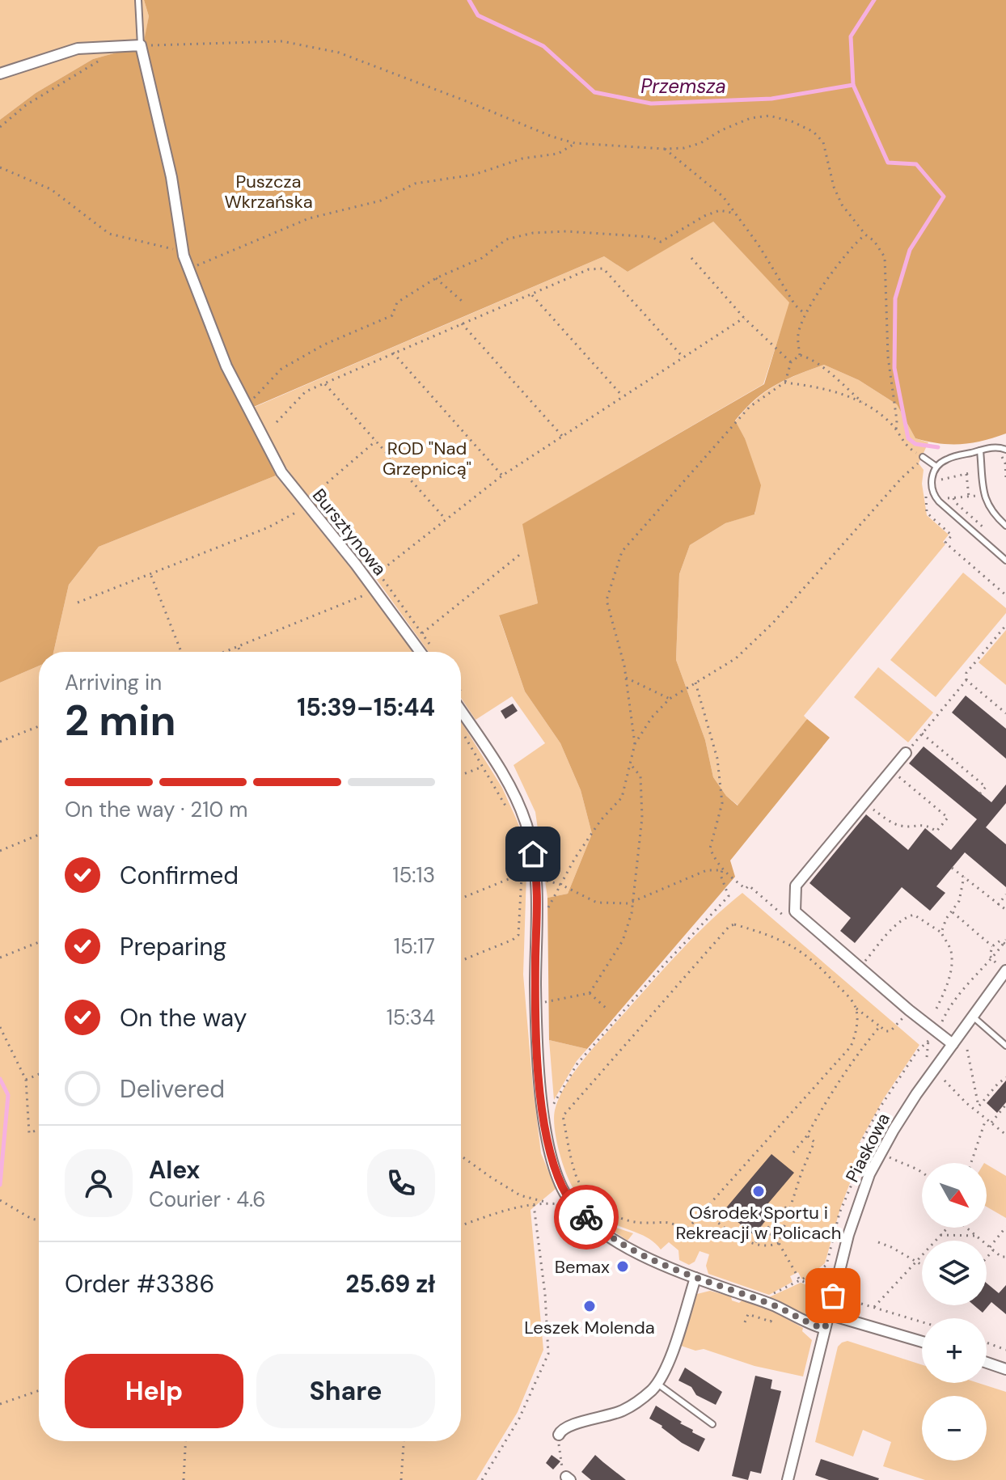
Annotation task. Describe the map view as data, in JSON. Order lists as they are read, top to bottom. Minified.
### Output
{"streets":{"street":["Bursztynowa","Piaskowa"]},"water":["Przemsza"],"parks":["Puszcza Wkrzańska","ROD \"Nad Grzepnicą\""],"places":["Ośrodek Sportu i Rekreacji w Policach","Bemax","Leszek Molenda"],"north":"bottom right","page":{"heading":["2 min","Arriving in","15:39–15:44"],"panel":["Alex","Courier · 4.6","Order #3386","25.69 zł"],"bar":"On the way · 210 m","list":[["Confirmed","15:13"],["Preparing","15:17"],["On the way","15:34"],"Delivered"],"map_buttons":["+","−"],"buttons":["Help","Share"]}}
